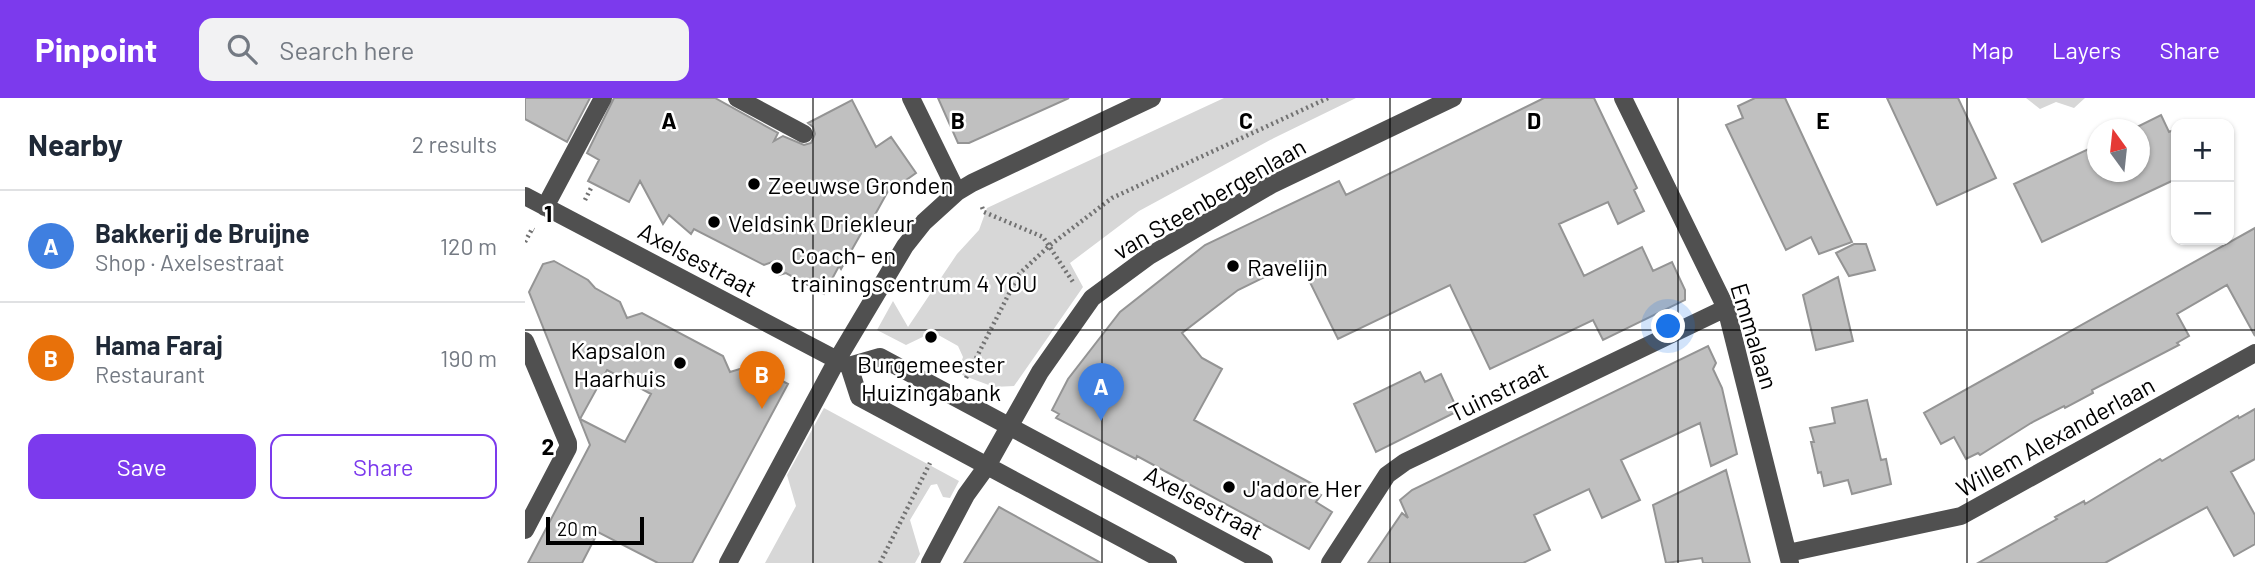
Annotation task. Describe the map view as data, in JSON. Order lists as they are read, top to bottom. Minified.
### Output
{"streets":{"street":["van Steenbergenlaan","Axelsestraat","Emmalaan","Tuinstraat","Willem Alexanderlaan"]},"crossings":[["van Steenbergenlaan","Axelsestraat"],["Emmalaan","Tuinstraat"],["Emmalaan","Willem Alexanderlaan"]],"places":["Zeeuwse Gronden","Veldsink Driekleur","Ravelijn","Coach- en trainingscentrum 4 YOU","Burgemeester Huizingabank","Kapsalon Haarhuis","J'adore Her"],"scale_bar":"20 m","north":"top","page":{"header":"Pinpoint","search":"Search here","nav":["Map","Layers","Share"],"heading":["Nearby","2 results"],"map_buttons":["+","−"],"list":[{"mark":"A","name":"Bakkerij de Bruijne","note":"Shop · Axelsestraat","value":"120 m"},{"mark":"B","name":"Hama Faraj","note":"Restaurant","value":"190 m"}],"pins":["B","A"],"buttons":["Save","Share"],"scale":"20 m"},"grid":{"columns":["A","B","C","D","E"],"rows":["1","2"]}}
